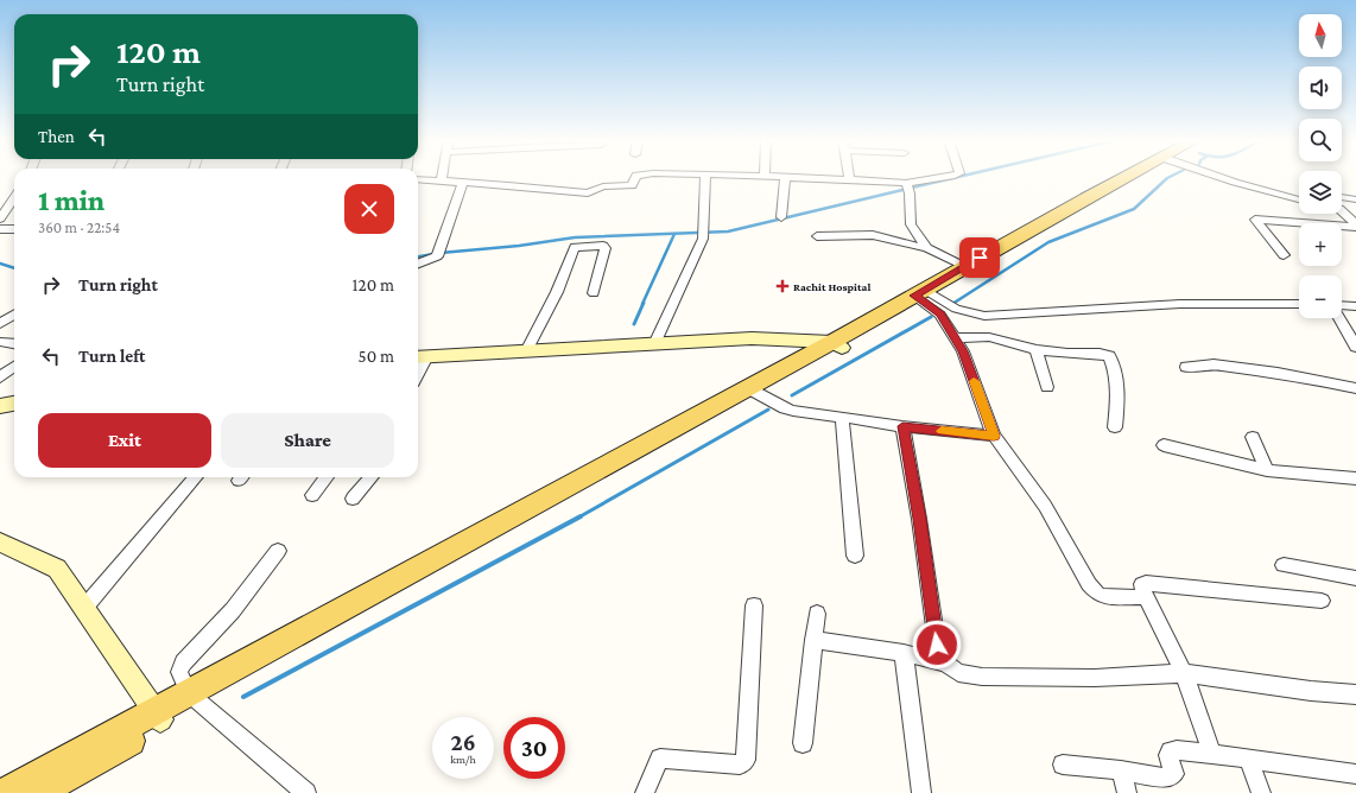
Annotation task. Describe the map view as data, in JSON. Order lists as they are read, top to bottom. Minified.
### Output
{"places":{"health":["Rachit Hospital"]},"north":"top","page":{"map_buttons":["+","−"],"turn":["120 m","Turn right"],"then":"Then","heading":["1 min","360 m · 22:54"],"list":[{"name":"Turn right","value":"120 m"},{"name":"Turn left","value":"50 m"}],"buttons":["Exit","Share"],"speed":"26 km/h","limit":"30"}}
